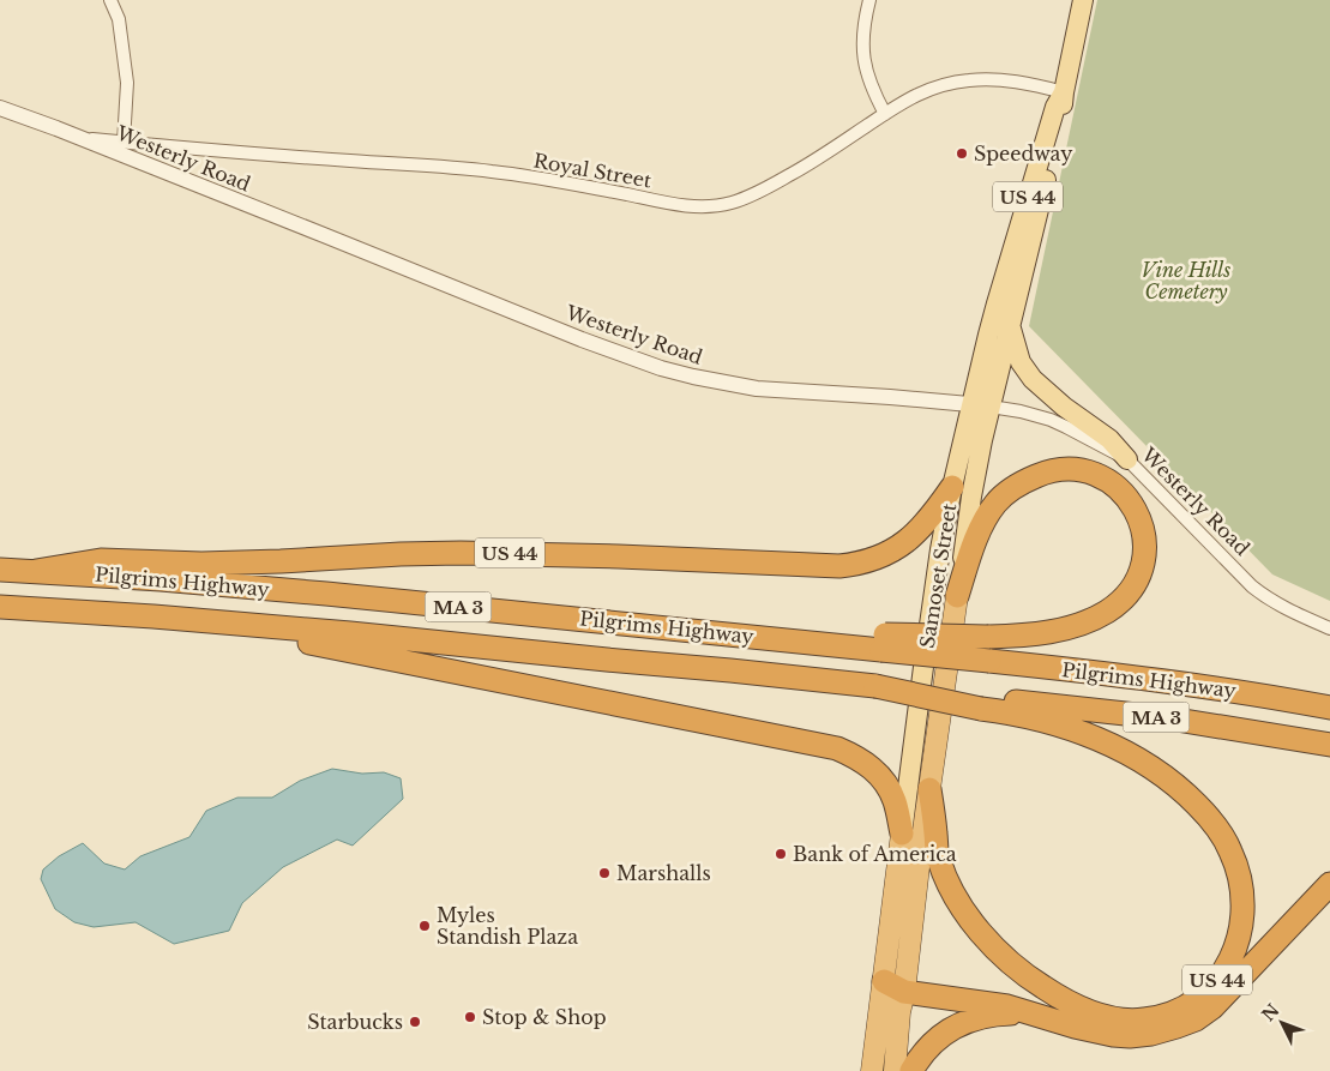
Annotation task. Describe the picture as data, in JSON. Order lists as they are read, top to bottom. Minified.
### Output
{"streets":{"highway":["US 44","Samoset Street","Pilgrims Highway","MA 3"],"street":["Westerly Road","Royal Street"]},"crossings":[["Westerly Road","Royal Street"],["Westerly Road","Samoset Street"],["Royal Street","Samoset Street"],["US 44","Samoset Street"],["US 44","Pilgrims Highway"]],"parks":["Vine Hills Cemetery"],"places":["Speedway","Bank of America","Marshalls","Myles Standish Plaza","Stop & Shop","Starbucks"],"north":"top left"}
